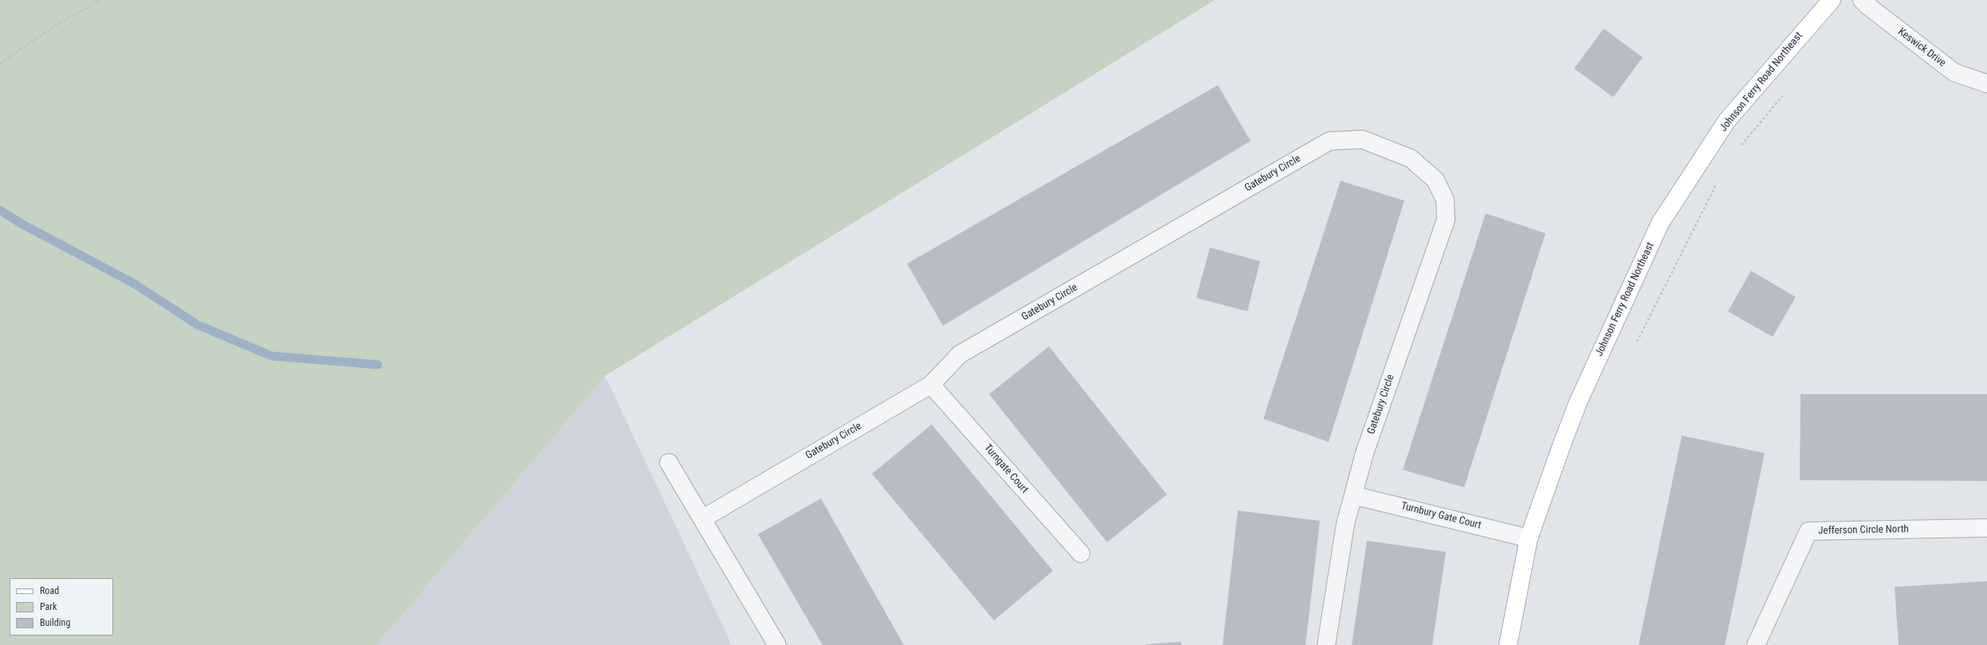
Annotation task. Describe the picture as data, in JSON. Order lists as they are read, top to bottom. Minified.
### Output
{"streets":{"main road":["Johnson Ferry Road Northeast"],"street":["Keswick Drive","Gatebury Circle","Turngate Court","Turnbury Gate Court","Jefferson Circle North"]},"crossings":[["Johnson Ferry Road Northeast","Turnbury Gate Court"],["Gatebury Circle","Turngate Court"],["Gatebury Circle","Turnbury Gate Court"]],"legend":["Road","Park","Building"]}
